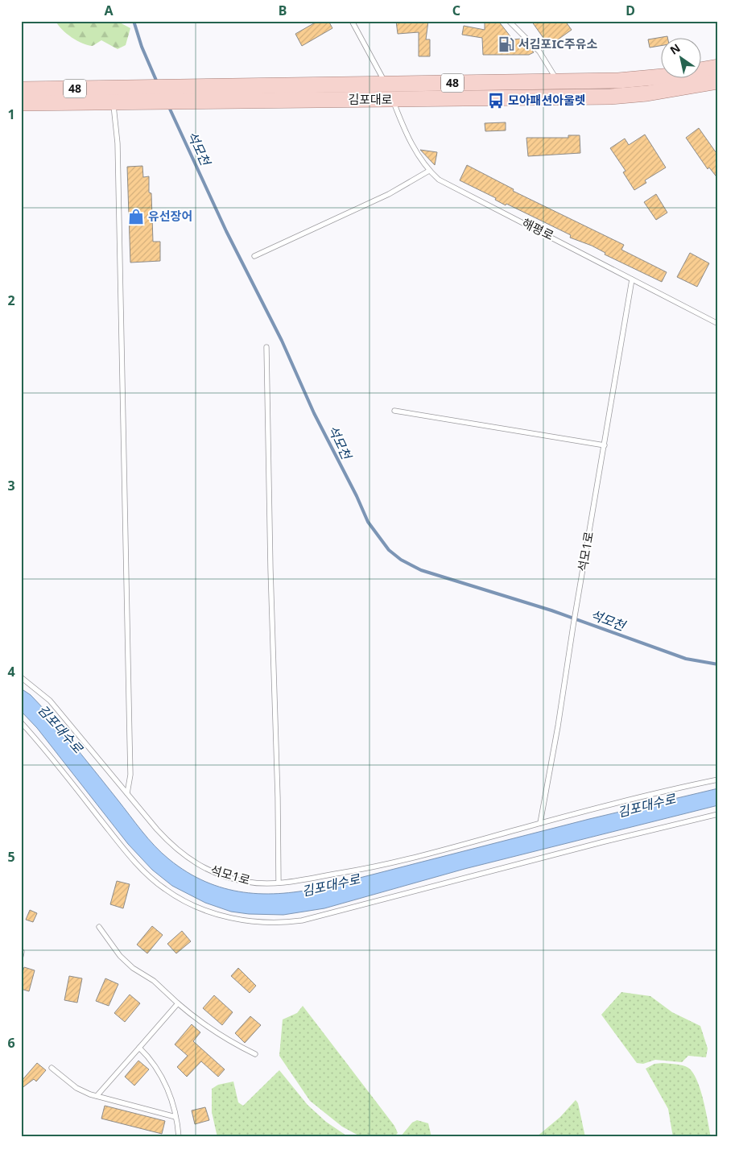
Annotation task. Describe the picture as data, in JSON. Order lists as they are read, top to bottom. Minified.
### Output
{"streets":{"main road":["48","김포대로"],"lane":["해평로","석모1로"]},"crossings":[["김포대로","해평로"],["해평로","석모1로"]],"water":["석모천","김포대수로"],"places":{"fuel station":["서김포IC주유소"],"bus stop":["모아패션아울렛"],"shop":["유선장어"]},"north":"top left","grid":{"columns":["A","B","C","D"],"rows":["1","2","3","4","5","6"]}}
